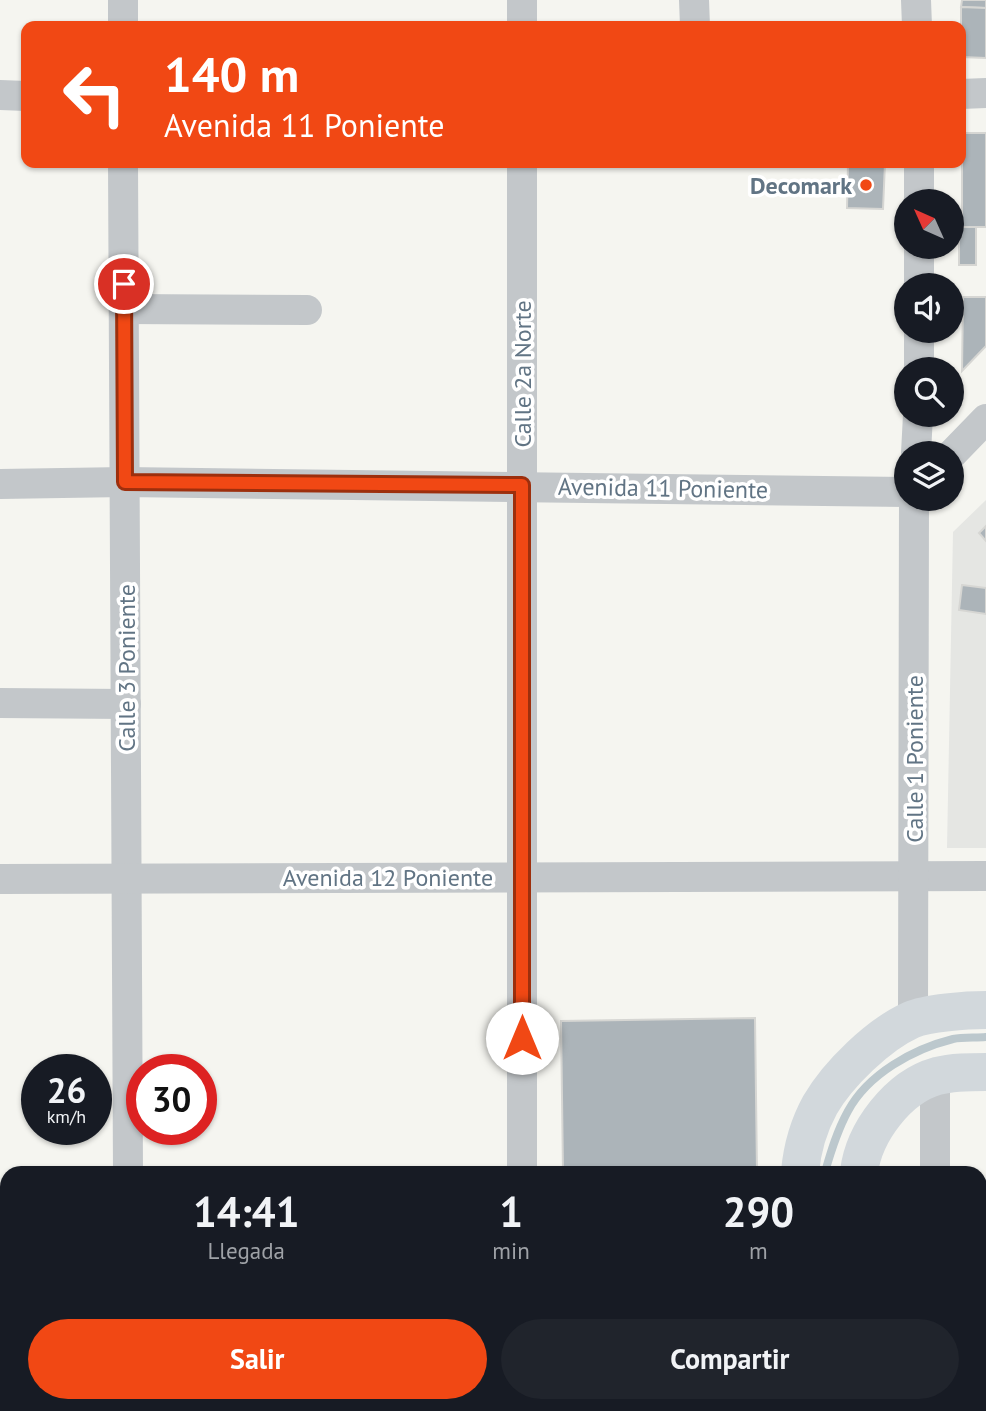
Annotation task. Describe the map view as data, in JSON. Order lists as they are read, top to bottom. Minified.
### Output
{"streets":{"street":["Calle 2a Norte","Avenida 11 Poniente","Calle 3 Poniente","Calle 1 Poniente","Avenida 12 Poniente"]},"crossings":[["Calle 2a Norte","Avenida 11 Poniente"],["Calle 2a Norte","Avenida 12 Poniente"],["Avenida 11 Poniente","Calle 3 Poniente"],["Calle 3 Poniente","Avenida 12 Poniente"],["Calle 1 Poniente","Avenida 12 Poniente"]],"places":["Decomark"],"north":"top left","page":{"turn":["140 m","Avenida 11 Poniente"],"speed":"26 km/h","limit":"30","eta":["14:41","Llegada","1","min","290","m"],"buttons":["Salir","Compartir"]}}
